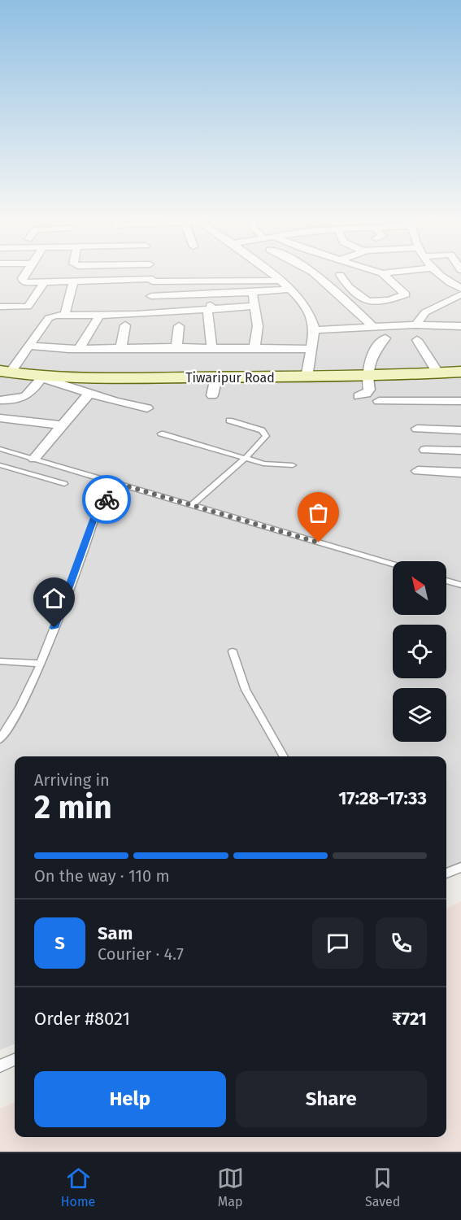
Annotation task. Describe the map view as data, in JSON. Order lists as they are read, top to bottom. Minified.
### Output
{"streets":{"street":["Tiwaripur Road"]},"north":"top left","page":{"heading":["2 min","Arriving in","17:28–17:33"],"panel":["Sam","Courier · 4.7","Order #8021","₹721"],"bar":"On the way · 110 m","round":"S","buttons":["Help","Share"],"tabs":["Home","Map","Saved"]}}
